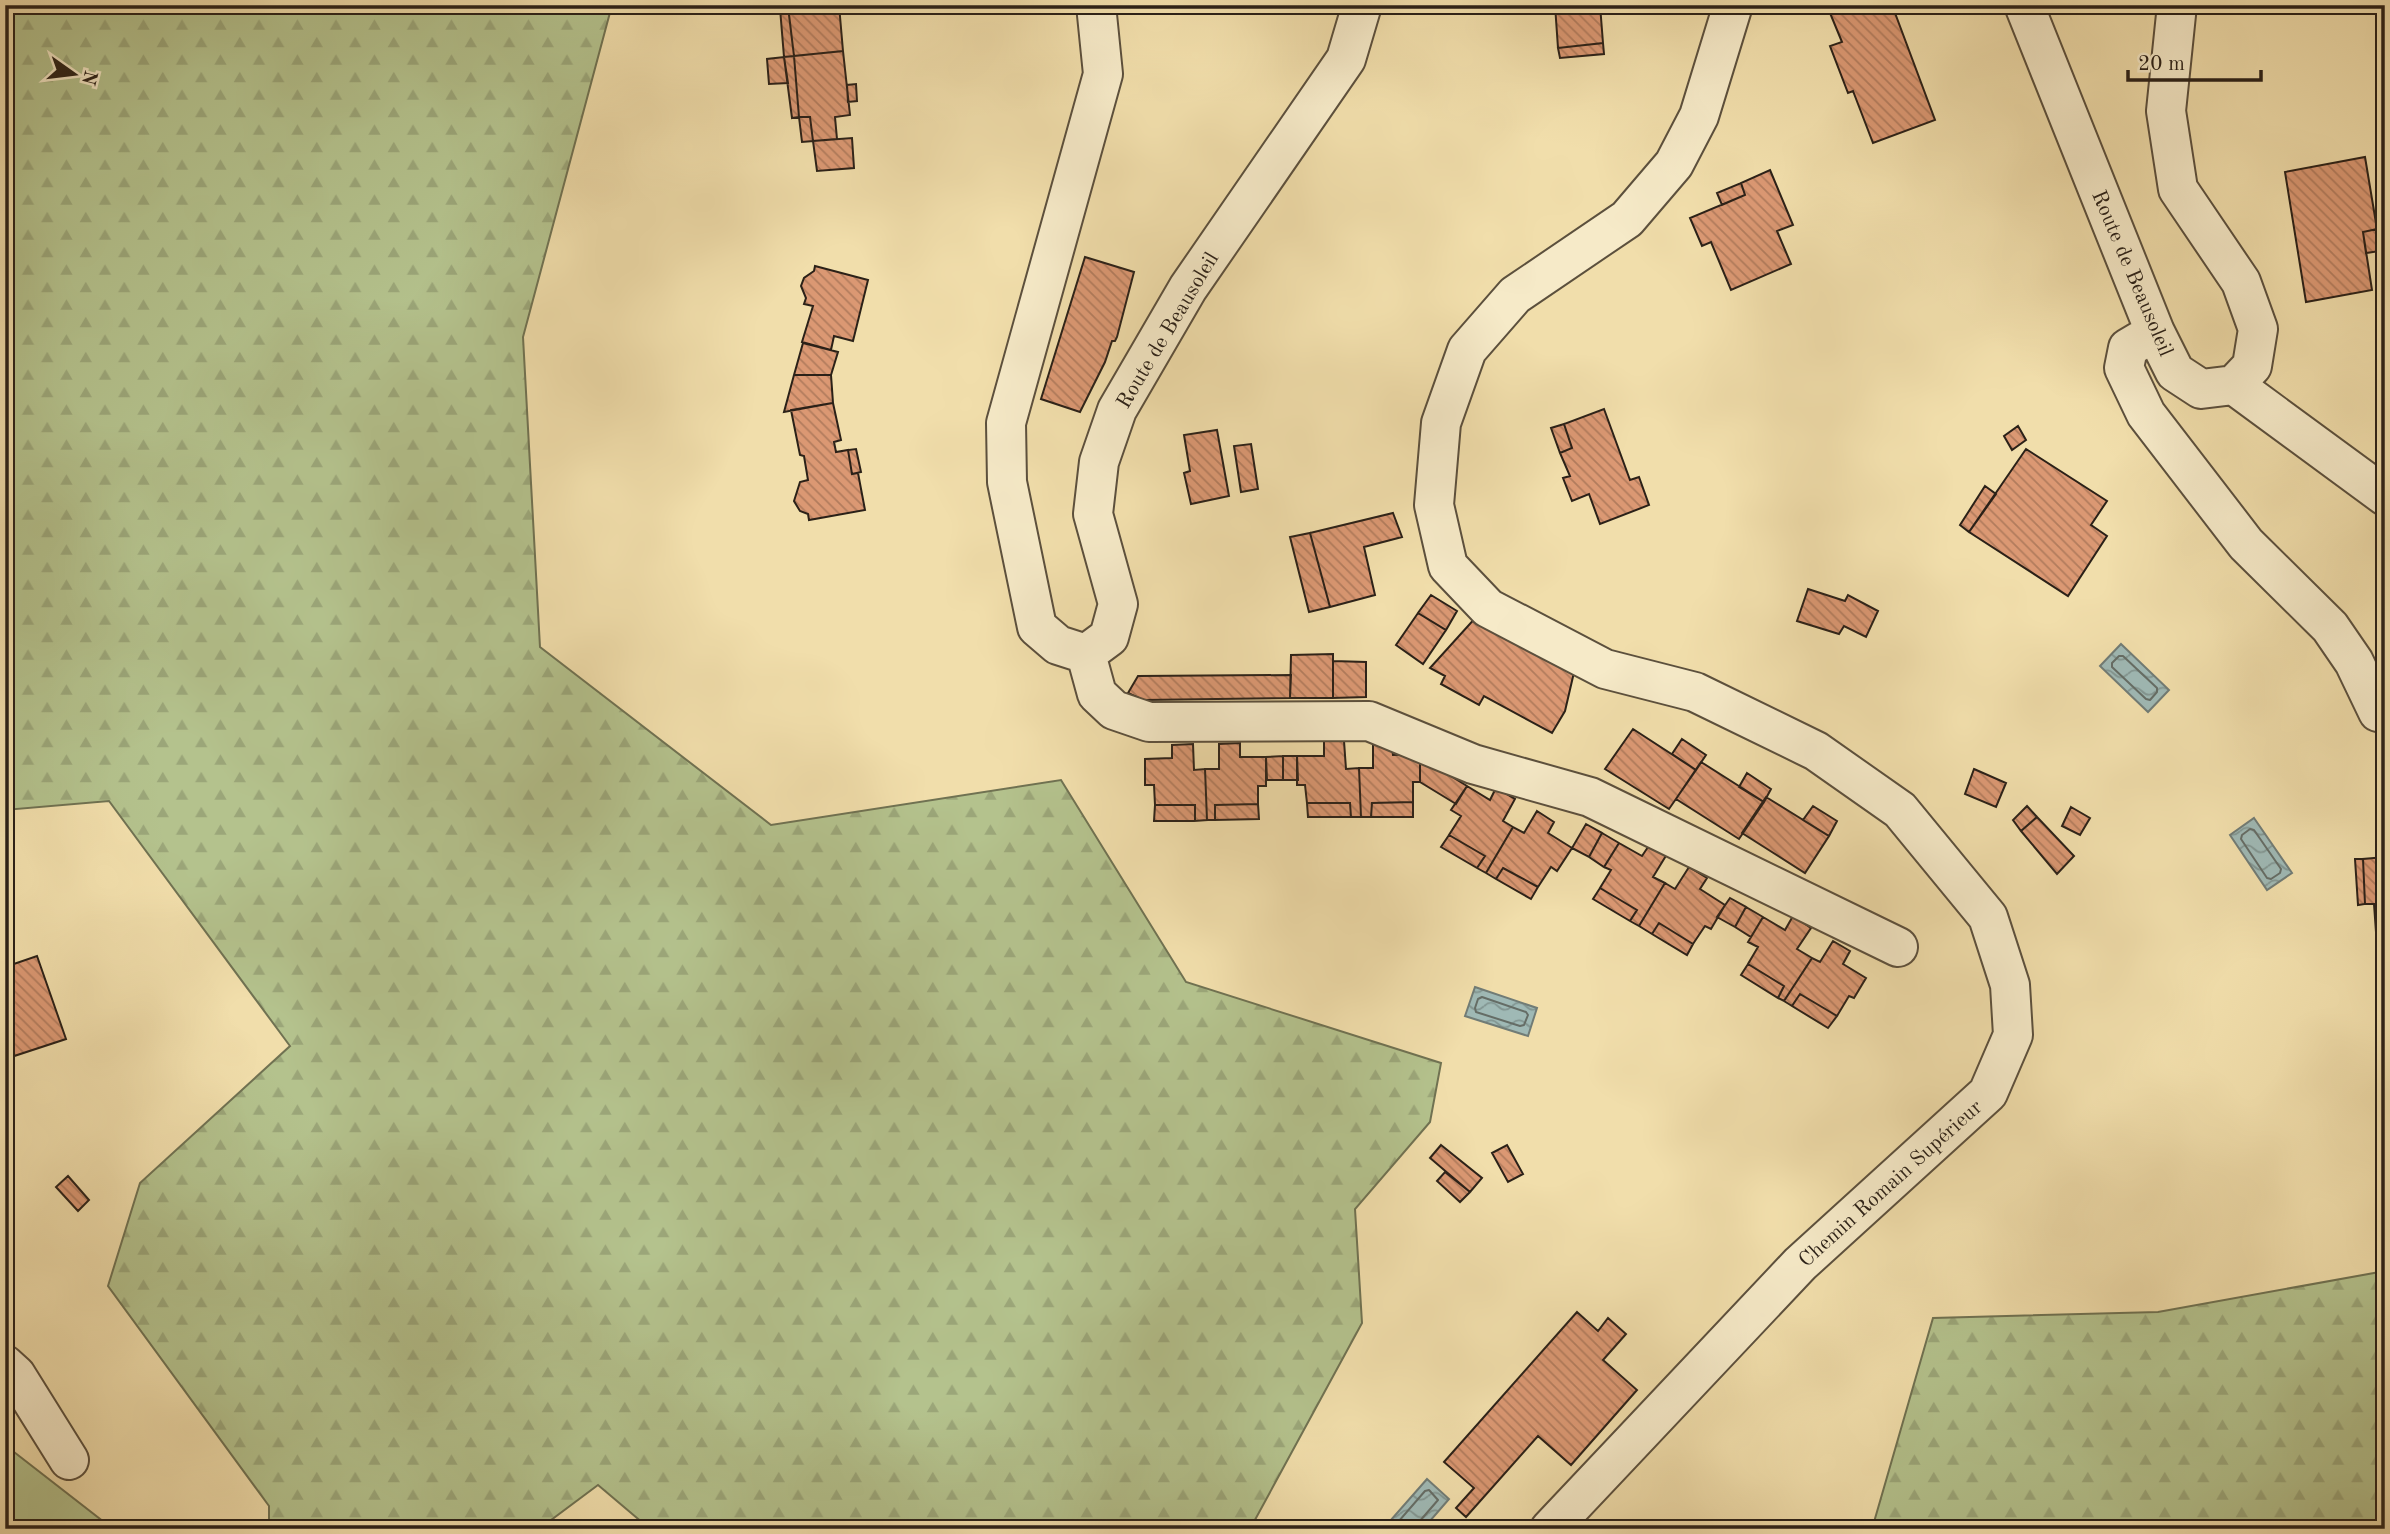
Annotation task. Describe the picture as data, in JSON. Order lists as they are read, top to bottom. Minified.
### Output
{"streets":{"street":["Route de Beausoleil","Chemin Romain Supérieur"]},"scale_bar":"20 m","north":"right"}
